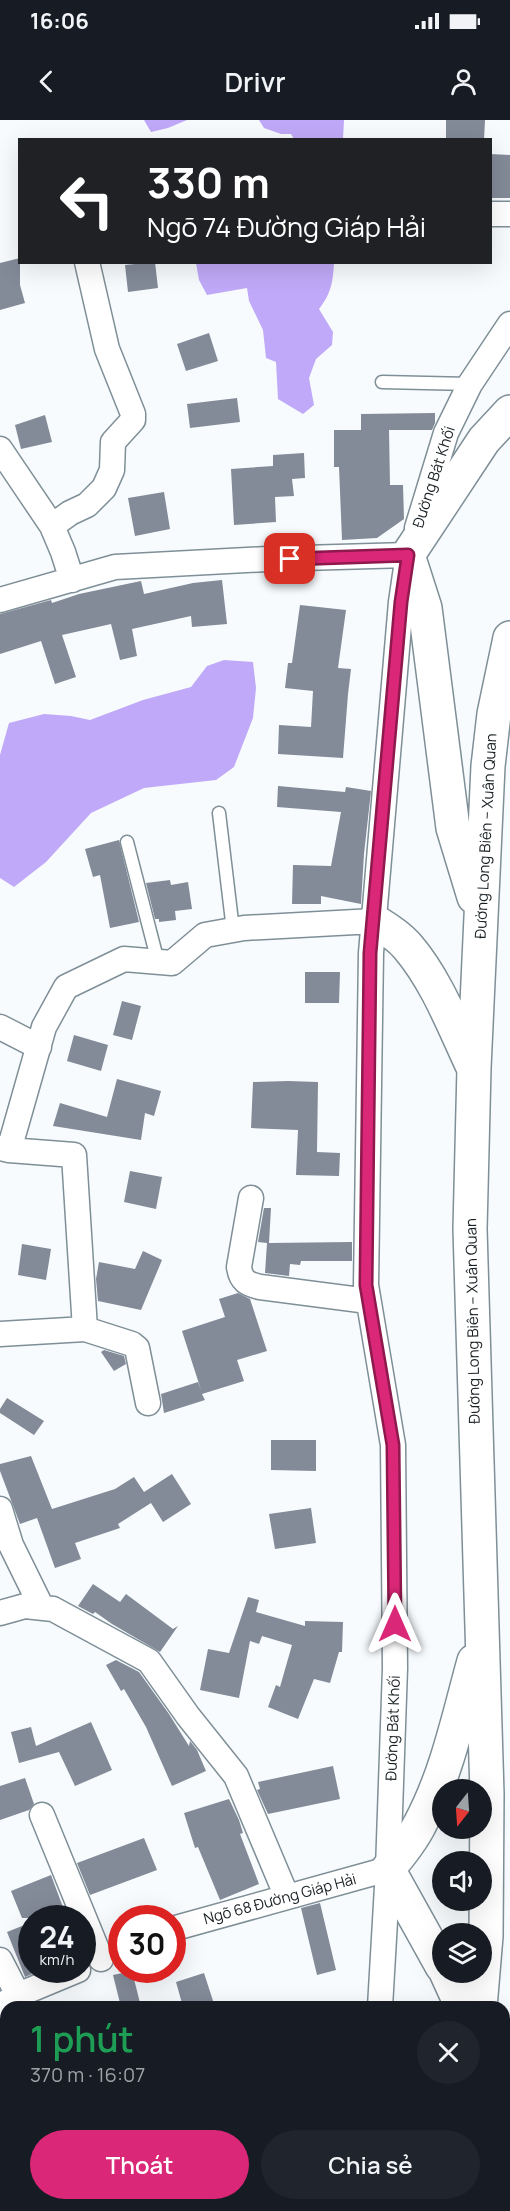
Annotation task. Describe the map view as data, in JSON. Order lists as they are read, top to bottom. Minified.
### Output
{"streets":{"main road":["Đường Long Biên – Xuân Quan"],"street":["Đường Bát Khối","Ngõ 68 Đường Giáp Hải"]},"crossings":[["Đường Bát Khối","Ngõ 68 Đường Giáp Hải"]],"north":"bottom","page":{"status":"16:06","header":"Drivr","turn":["330 m","Ngõ 74 Đường Giáp Hải"],"speed":"24 km/h","limit":"30","heading":["1 phút","370 m · 16:07"],"buttons":["Thoát","Chia sẻ"]}}
